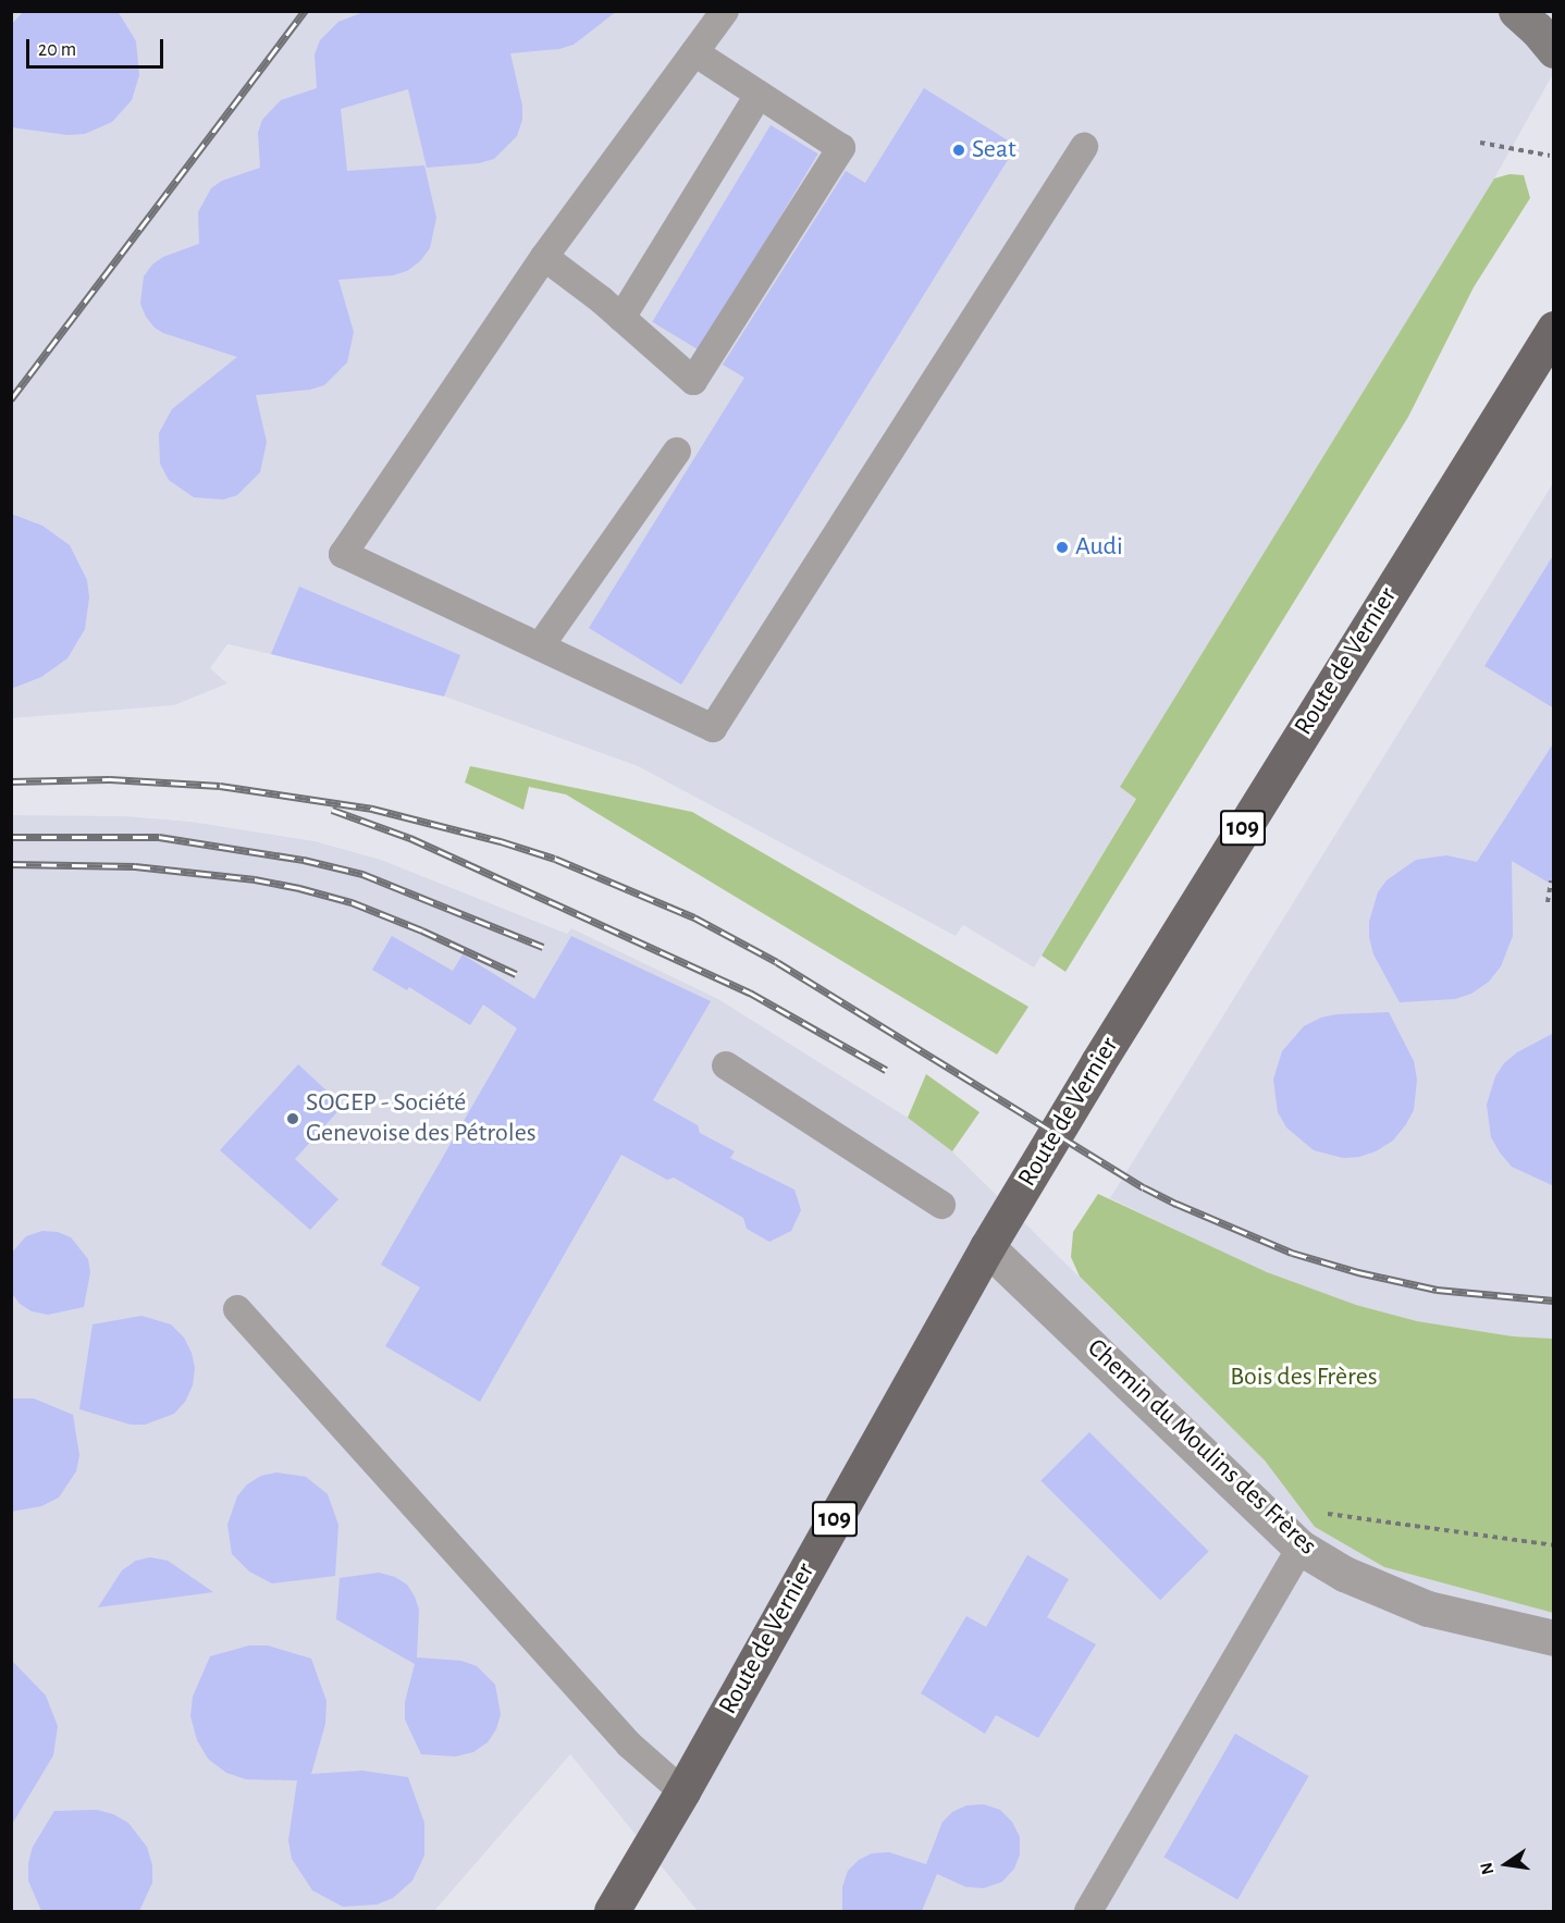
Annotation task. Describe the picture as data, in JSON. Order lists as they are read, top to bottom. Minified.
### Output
{"streets":{"main road":["Route de Vernier","109"],"street":["Chemin du Moulins des Frères"]},"crossings":[["Route de Vernier","Chemin du Moulins des Frères"]],"parks":["Bois des Frères"],"places":["Seat","Audi","SOGEP - Société Genevoise des Pétroles"],"scale_bar":"20 m","north":"left"}
